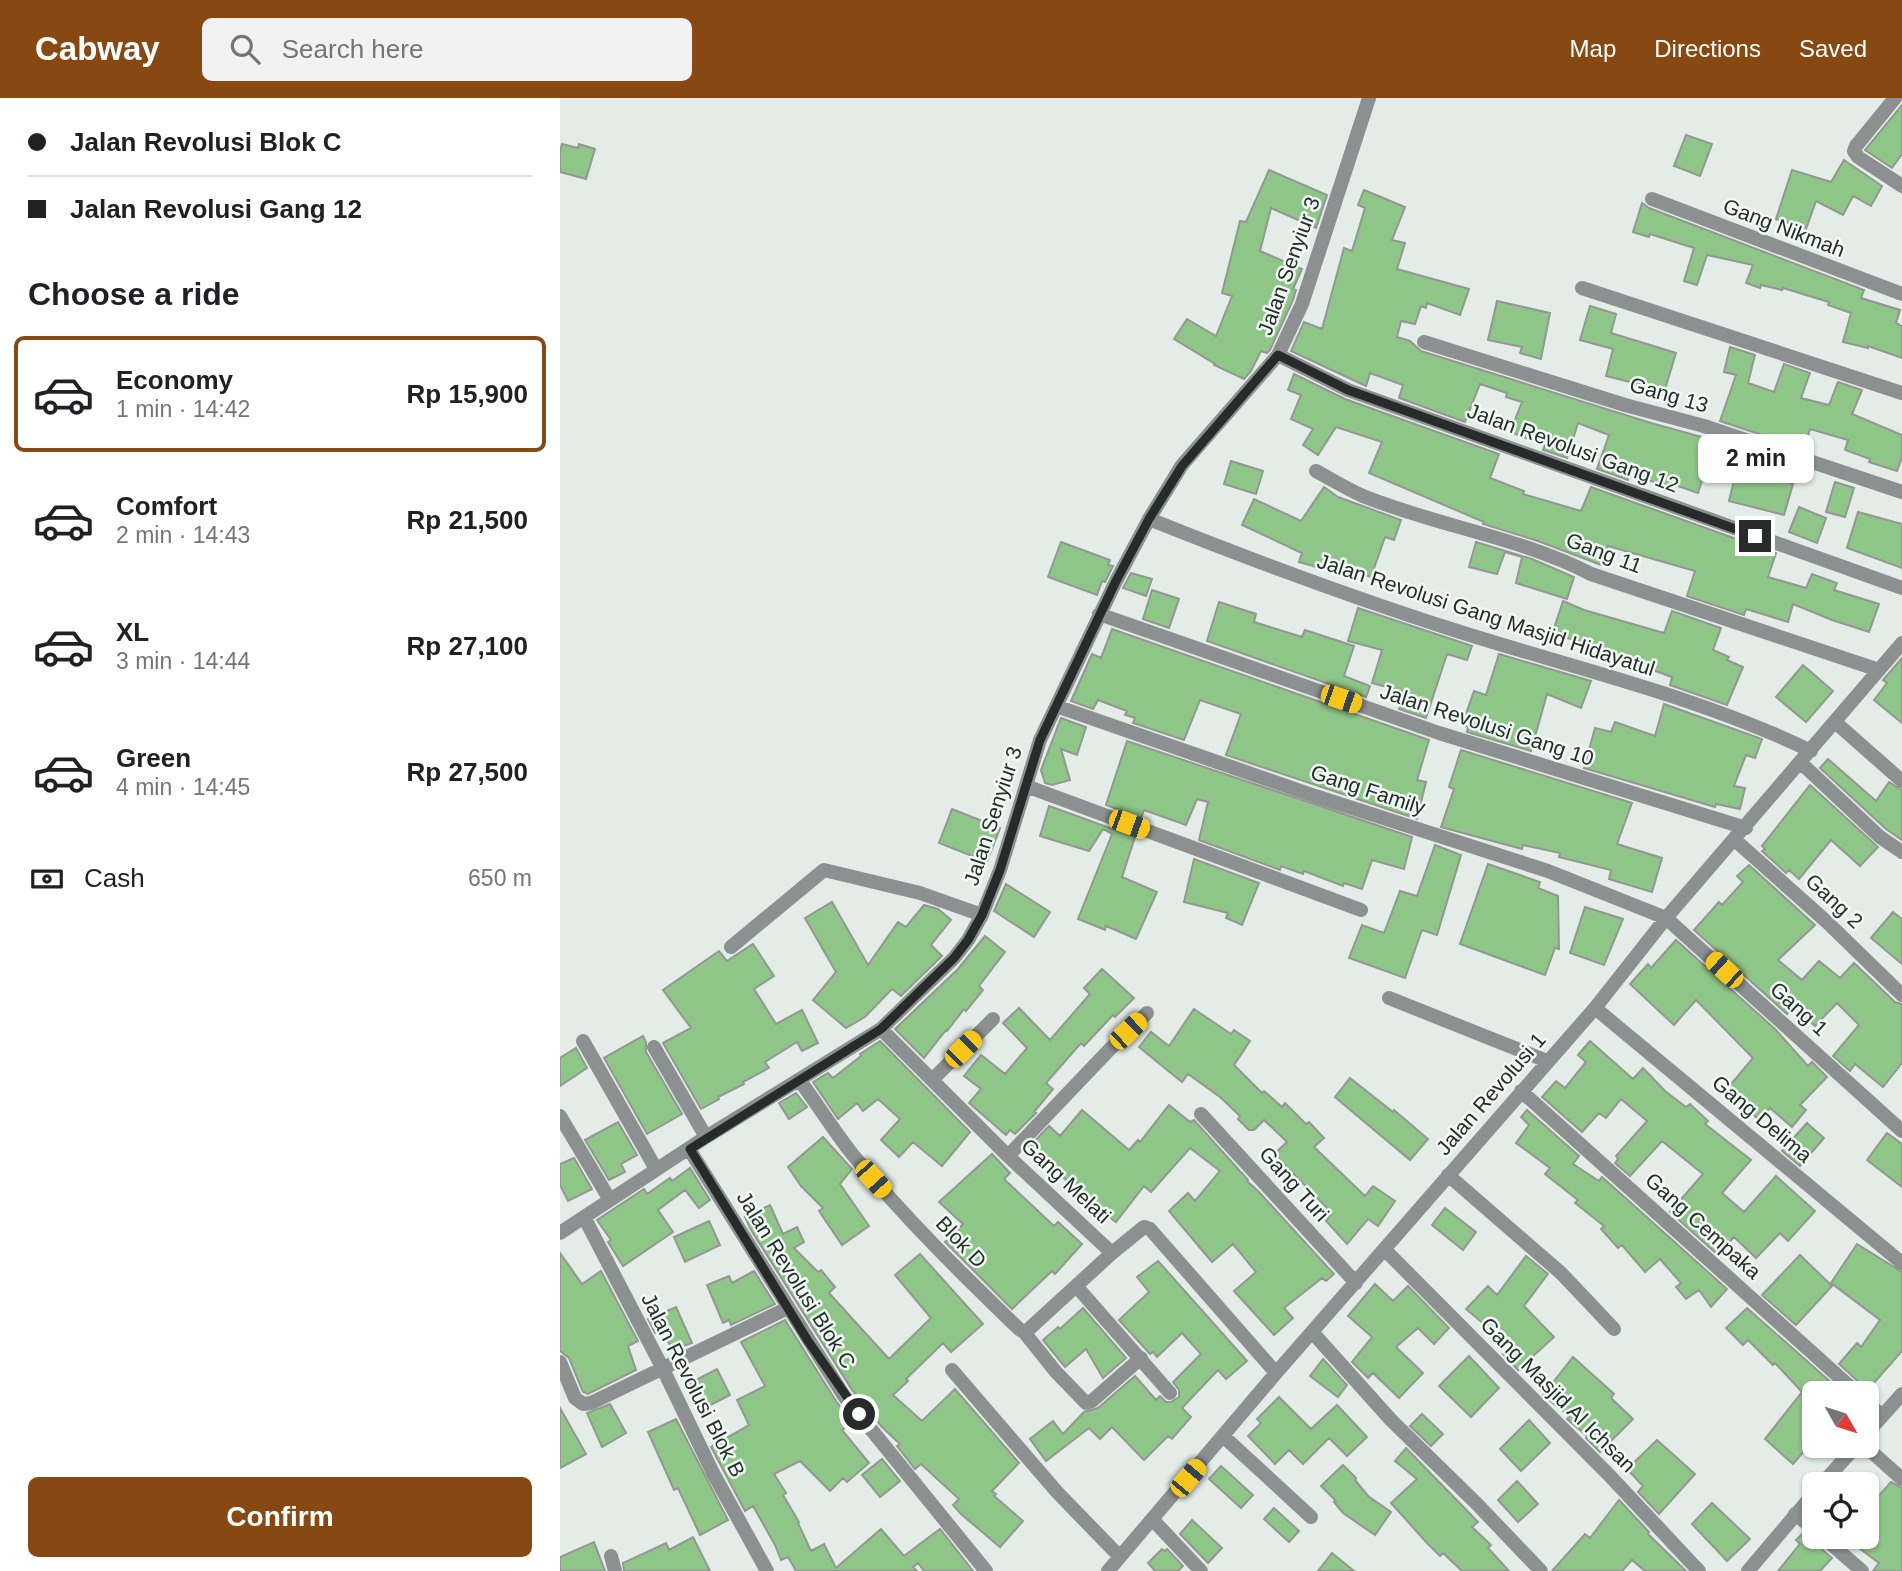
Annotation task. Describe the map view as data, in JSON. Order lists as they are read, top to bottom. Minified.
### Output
{"streets":{"street":["Gang Nikmah","Jalan Senyiur 3","Gang 13","Jalan Revolusi Gang 12","Gang 11","Jalan Revolusi Gang Masjid Hidayatul","Jalan Revolusi Gang 10","Gang Family","Gang 2","Gang 1","Jalan Revolusi 1","Gang Delima","Gang Melati","Gang Turi","Gang Cempaka","Blok D","Jalan Revolusi Blok C","Jalan Revolusi Blok B","Gang Masjid Al Ichsan"]},"crossings":[["Jalan Senyiur 3","Jalan Revolusi Gang 12"],["Jalan Senyiur 3","Jalan Revolusi Gang Masjid Hidayatul"],["Jalan Senyiur 3","Jalan Revolusi Gang 10"],["Jalan Senyiur 3","Gang Family"],["Jalan Senyiur 3","Gang Melati"],["Jalan Senyiur 3","Blok D"],["Jalan Senyiur 3","Jalan Revolusi Blok C"],["Jalan Senyiur 3","Jalan Revolusi Blok B"],["Gang 11","Jalan Revolusi 1"],["Jalan Revolusi Gang Masjid Hidayatul","Jalan Revolusi 1"],["Jalan Revolusi Gang 10","Jalan Revolusi 1"],["Gang Family","Gang 1"],["Gang Family","Jalan Revolusi 1"],["Gang 2","Jalan Revolusi 1"],["Gang 1","Jalan Revolusi 1"],["Jalan Revolusi 1","Gang Delima"],["Jalan Revolusi 1","Gang Melati"],["Jalan Revolusi 1","Gang Turi"],["Jalan Revolusi 1","Gang Cempaka"],["Jalan Revolusi 1","Gang Masjid Al Ichsan"]],"north":"bottom right","page":{"header":"Cabway","search":"Search here","nav":["Map","Directions","Saved"],"banner":["Jalan Revolusi Blok C","Jalan Revolusi Gang 12"],"heading":"Choose a ride","list":[{"name":"Economy","note":"1 min · 14:42","value":"Rp 15,900"},{"name":"Comfort","note":"2 min · 14:43","value":"Rp 21,500"},{"name":"XL","note":"3 min · 14:44","value":"Rp 27,100"},{"name":"Green","note":"4 min · 14:45","value":"Rp 27,500"}],"bubble":"2 min","pay":["Cash","650 m"],"buttons":"Confirm"}}
